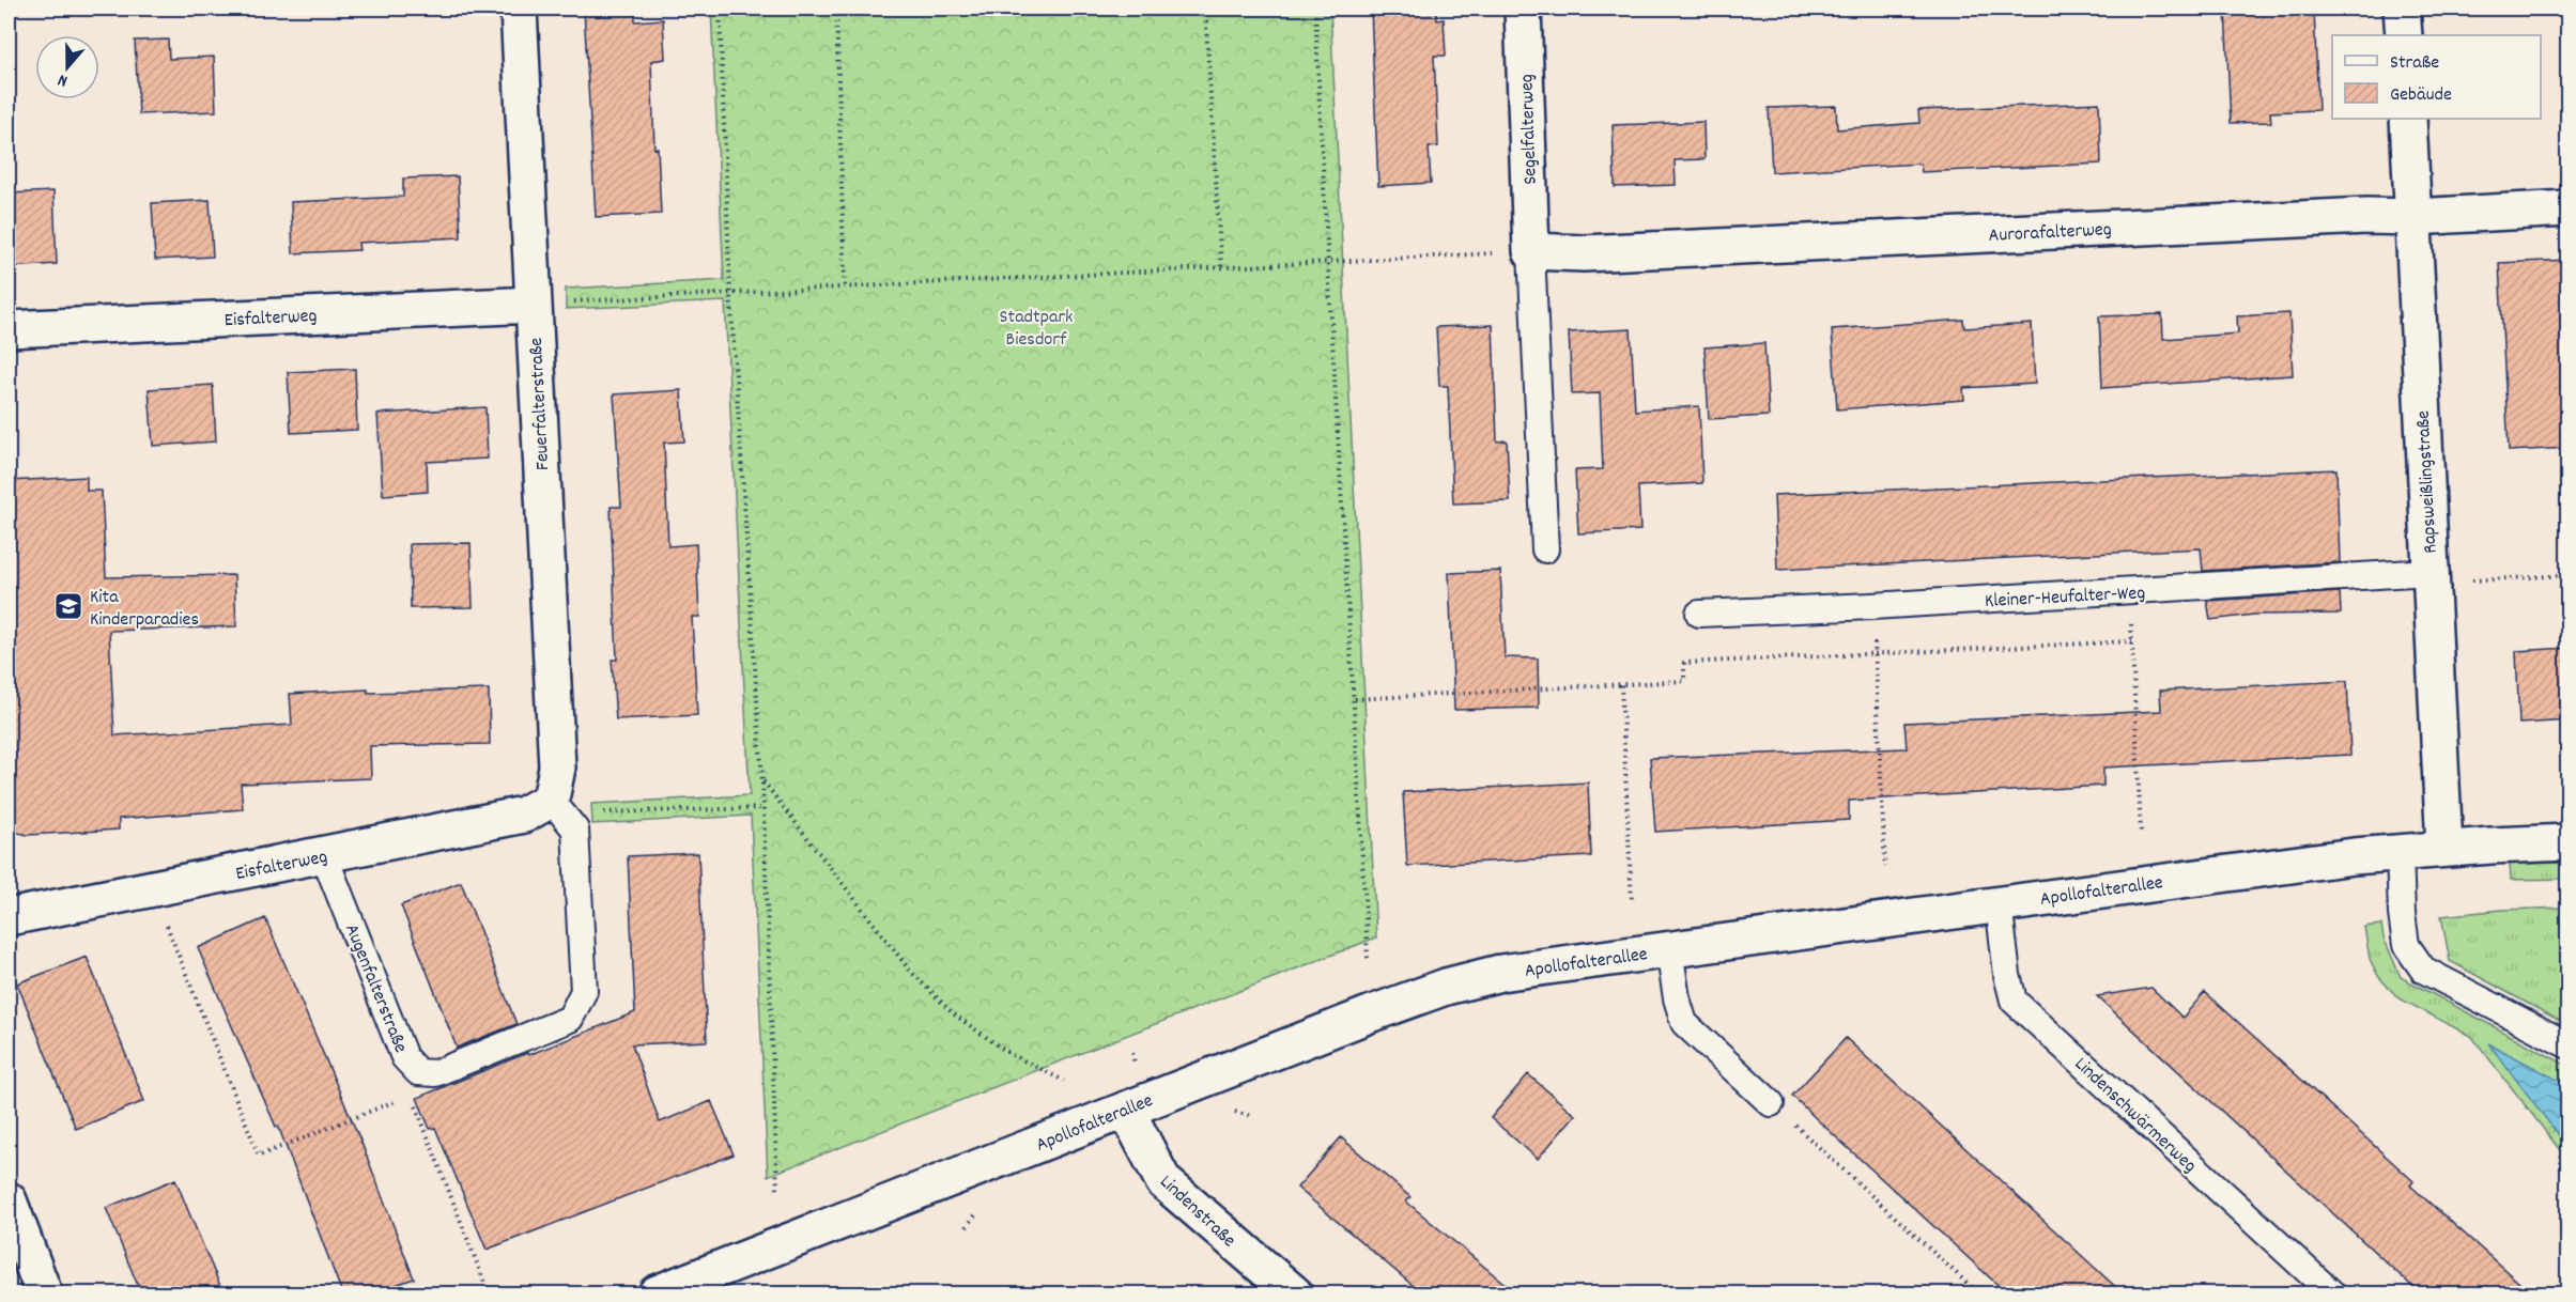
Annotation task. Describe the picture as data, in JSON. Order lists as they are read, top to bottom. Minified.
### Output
{"streets":{"street":["Segelfalterweg","Aurorafalterweg","Eisfalterweg","Feuerfalterstraße","Rapsweißlingstraße","Apollofalterallee","Lindenstraße"],"lane":["Kleiner-Heufalter-Weg","Augenfalterstraße","Lindenschwärmerweg"]},"crossings":[["Segelfalterweg","Aurorafalterweg"],["Aurorafalterweg","Rapsweißlingstraße"],["Eisfalterweg","Feuerfalterstraße"],["Eisfalterweg","Augenfalterstraße"],["Feuerfalterstraße","Augenfalterstraße"],["Rapsweißlingstraße","Kleiner-Heufalter-Weg"],["Rapsweißlingstraße","Apollofalterallee"],["Apollofalterallee","Lindenschwärmerweg"],["Apollofalterallee","Lindenstraße"]],"parks":["Stadtpark Biesdorf"],"places":{"school or university":["Kita Kinderparadies"]},"legend":["Straße","Gebäude"],"north":"bottom"}
